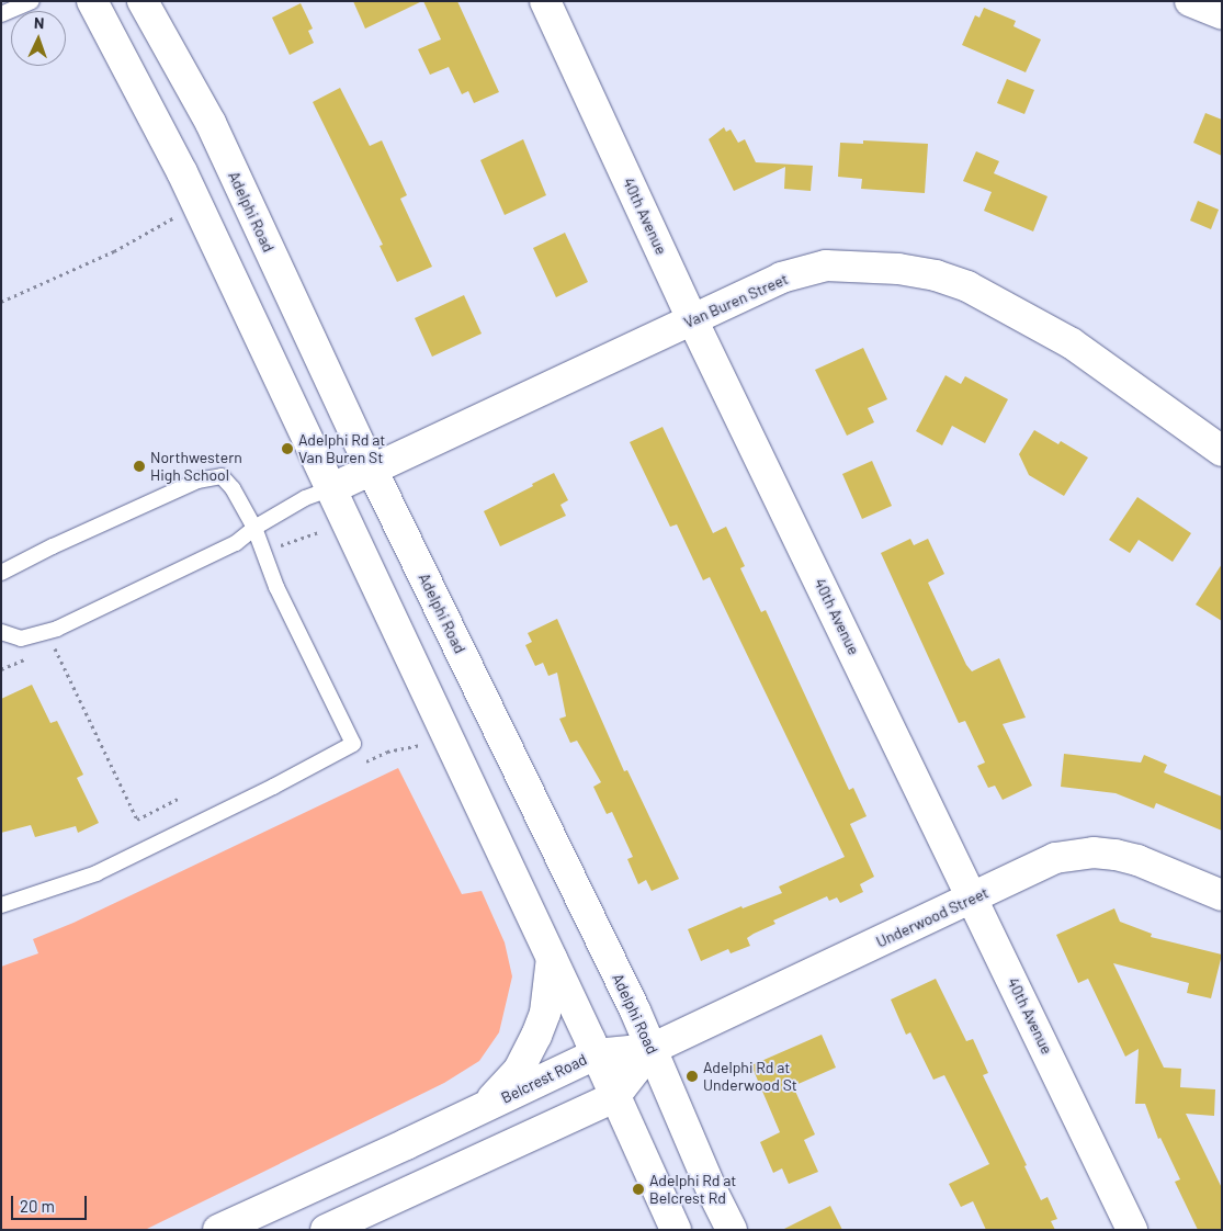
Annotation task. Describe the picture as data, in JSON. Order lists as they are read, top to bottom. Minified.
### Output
{"streets":{"main road":["Adelphi Road","40th Avenue","Van Buren Street","Underwood Street","Belcrest Road"]},"crossings":[["Adelphi Road","Van Buren Street"],["Adelphi Road","Underwood Street"],["Adelphi Road","Belcrest Road"],["40th Avenue","Van Buren Street"],["40th Avenue","Underwood Street"],["Underwood Street","Belcrest Road"]],"places":["Adelphi Rd at Van Buren St","Northwestern High School","Adelphi Rd at Underwood St","Adelphi Rd at Belcrest Rd"],"scale_bar":"20 m","north":"top"}
